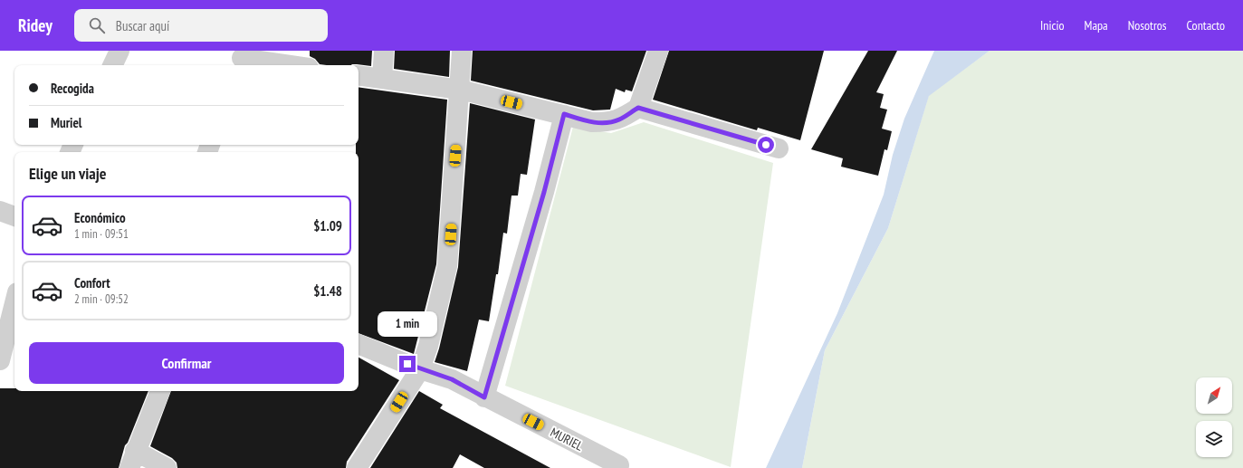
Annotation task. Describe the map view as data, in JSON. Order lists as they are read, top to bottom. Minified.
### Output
{"streets":{"street":["MURIEL"]},"north":"top right","page":{"header":"Ridey","search":"Buscar aquí","nav":["Inicio","Mapa","Nosotros","Contacto"],"banner":["Recogida","Muriel"],"heading":"Elige un viaje","list":[{"name":"Económico","note":"1 min · 09:51","value":"$1.09"},{"name":"Confort","note":"2 min · 09:52","value":"$1.48"}],"bubble":"1 min","buttons":"Confirmar"}}
